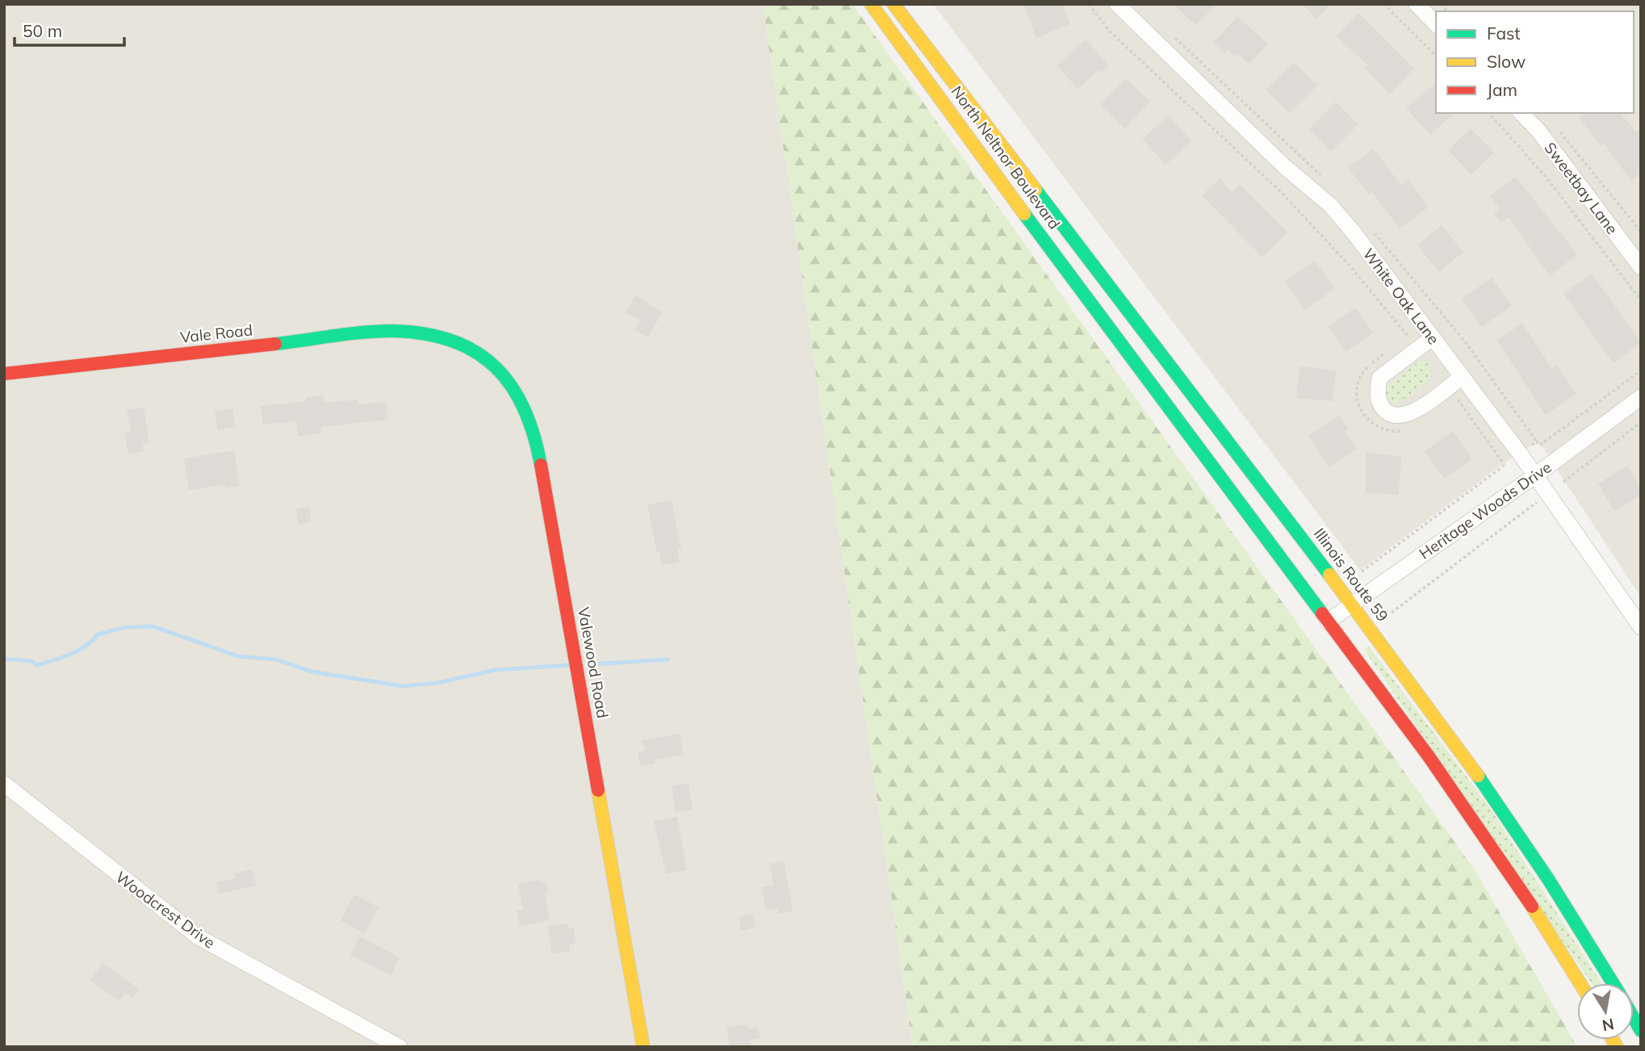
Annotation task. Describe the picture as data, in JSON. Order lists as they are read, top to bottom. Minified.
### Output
{"streets":{"main road":["North Neltnor Boulevard","Vale Road","Illinois Route 59","Valewood Road"],"street":["Sweetbay Lane","White Oak Lane","Heritage Woods Drive","Woodcrest Drive"]},"crossings":[["North Neltnor Boulevard","Heritage Woods Drive"],["North Neltnor Boulevard","Illinois Route 59"],["White Oak Lane","Heritage Woods Drive"],["Vale Road","Valewood Road"],["Heritage Woods Drive","Illinois Route 59"]],"legend":["Fast","Slow","Jam"],"scale_bar":"50 m","north":"bottom"}
